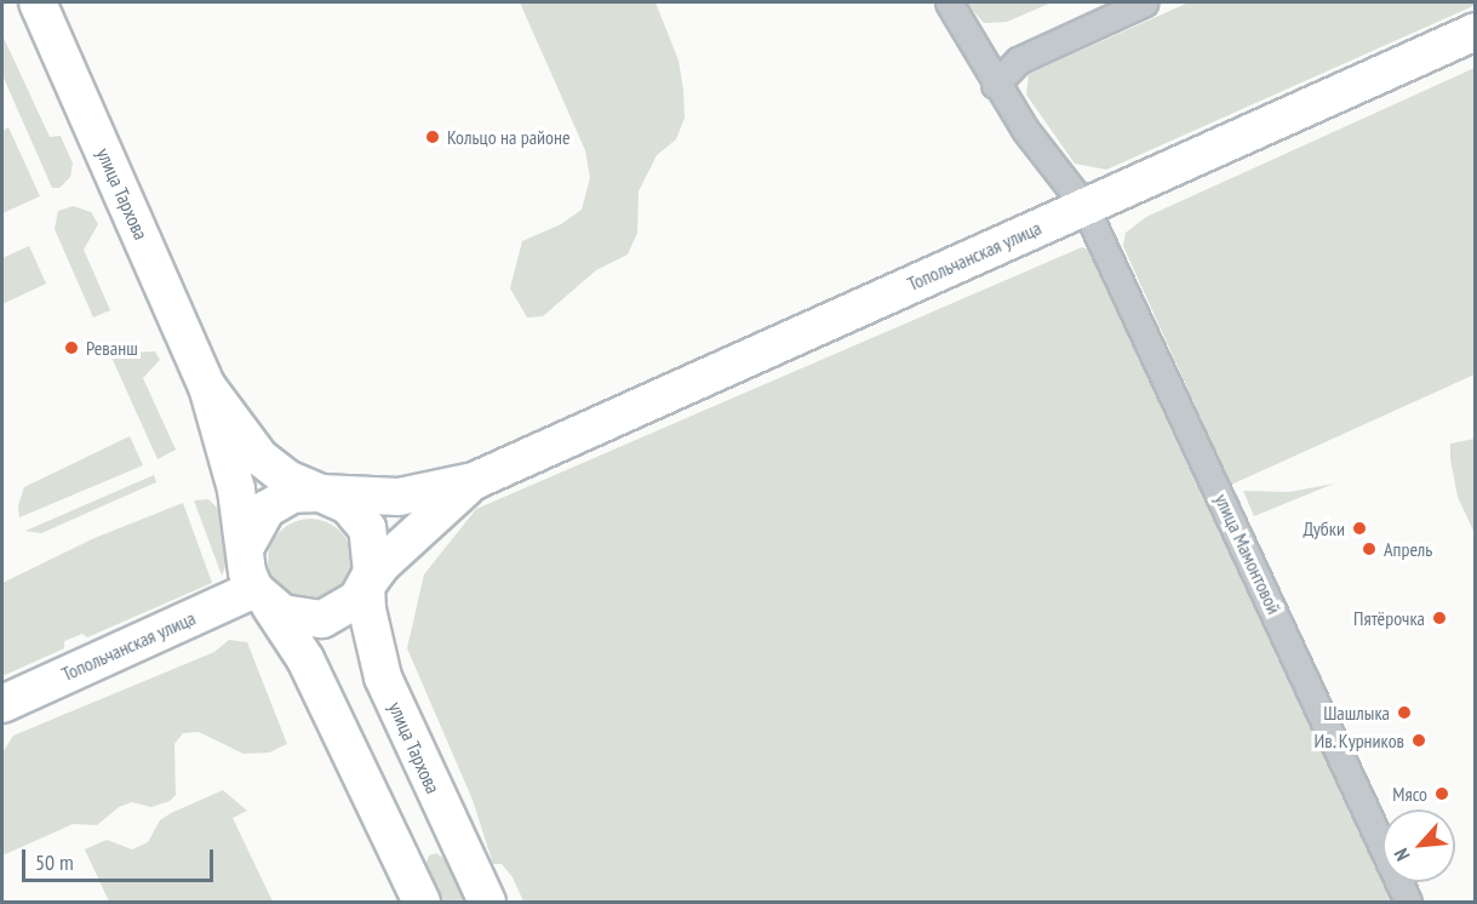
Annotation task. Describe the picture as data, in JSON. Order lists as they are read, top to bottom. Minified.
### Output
{"streets":{"main road":["улица Тархова","Топольчанская улица"],"street":["улица Мамонтовой"]},"crossings":[["улица Тархова","Топольчанская улица"],["Топольчанская улица","улица Мамонтовой"]],"places":["Кольцо на районе","Реванш","Дубки","Апрель","Пятёрочка","Шашлыка","Ив. Курников","Мясо"],"scale_bar":"50 m","north":"bottom left"}
